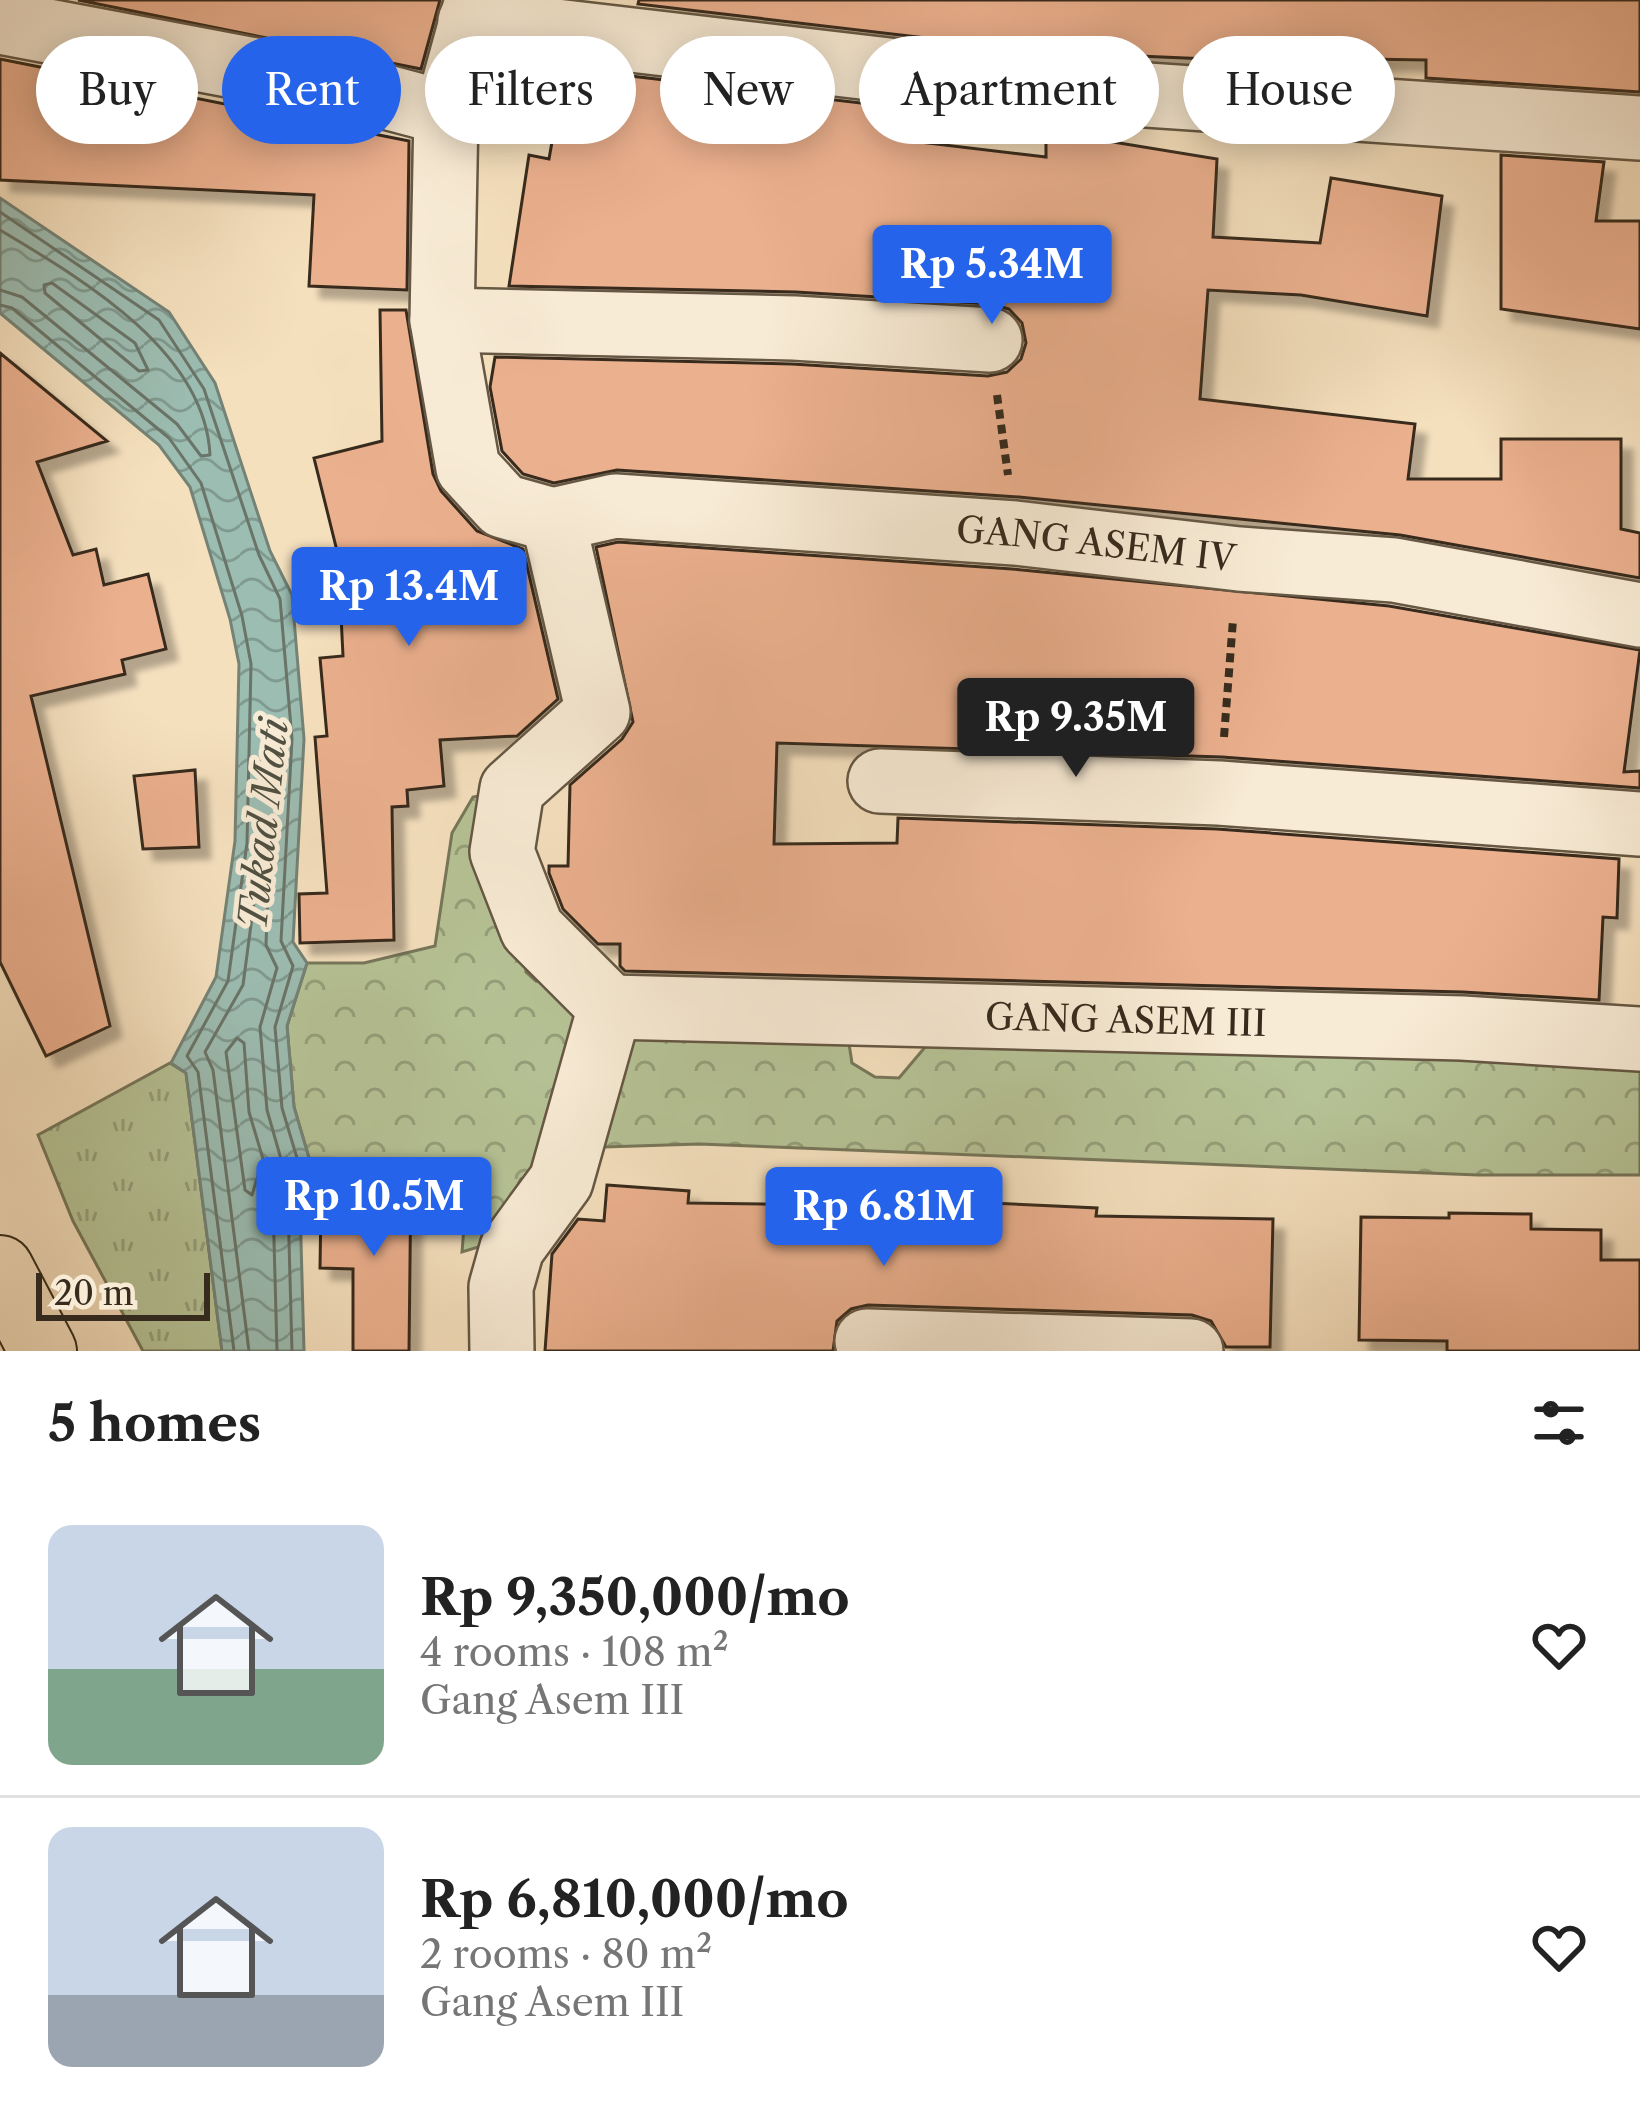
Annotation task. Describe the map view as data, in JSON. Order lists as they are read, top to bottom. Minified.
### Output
{"streets":{"street":["GANG ASEM IV","GANG ASEM III"]},"water":["Tukad Mati"],"scale_bar":"20 m","page":{"chip":["Buy","Rent","Filters","New","Apartment","House"],"price":["Rp 5.34M","Rp 13.4M","Rp 9.35M","Rp 10.5M","Rp 6.81M"],"scale":"20 m","heading":"5 homes","list":[{"name":"Rp 9,350,000/mo","note":"4 rooms · 108 m² · Gang Asem III"},{"name":"Rp 6,810,000/mo","note":"2 rooms · 80 m² · Gang Asem III"}]}}
